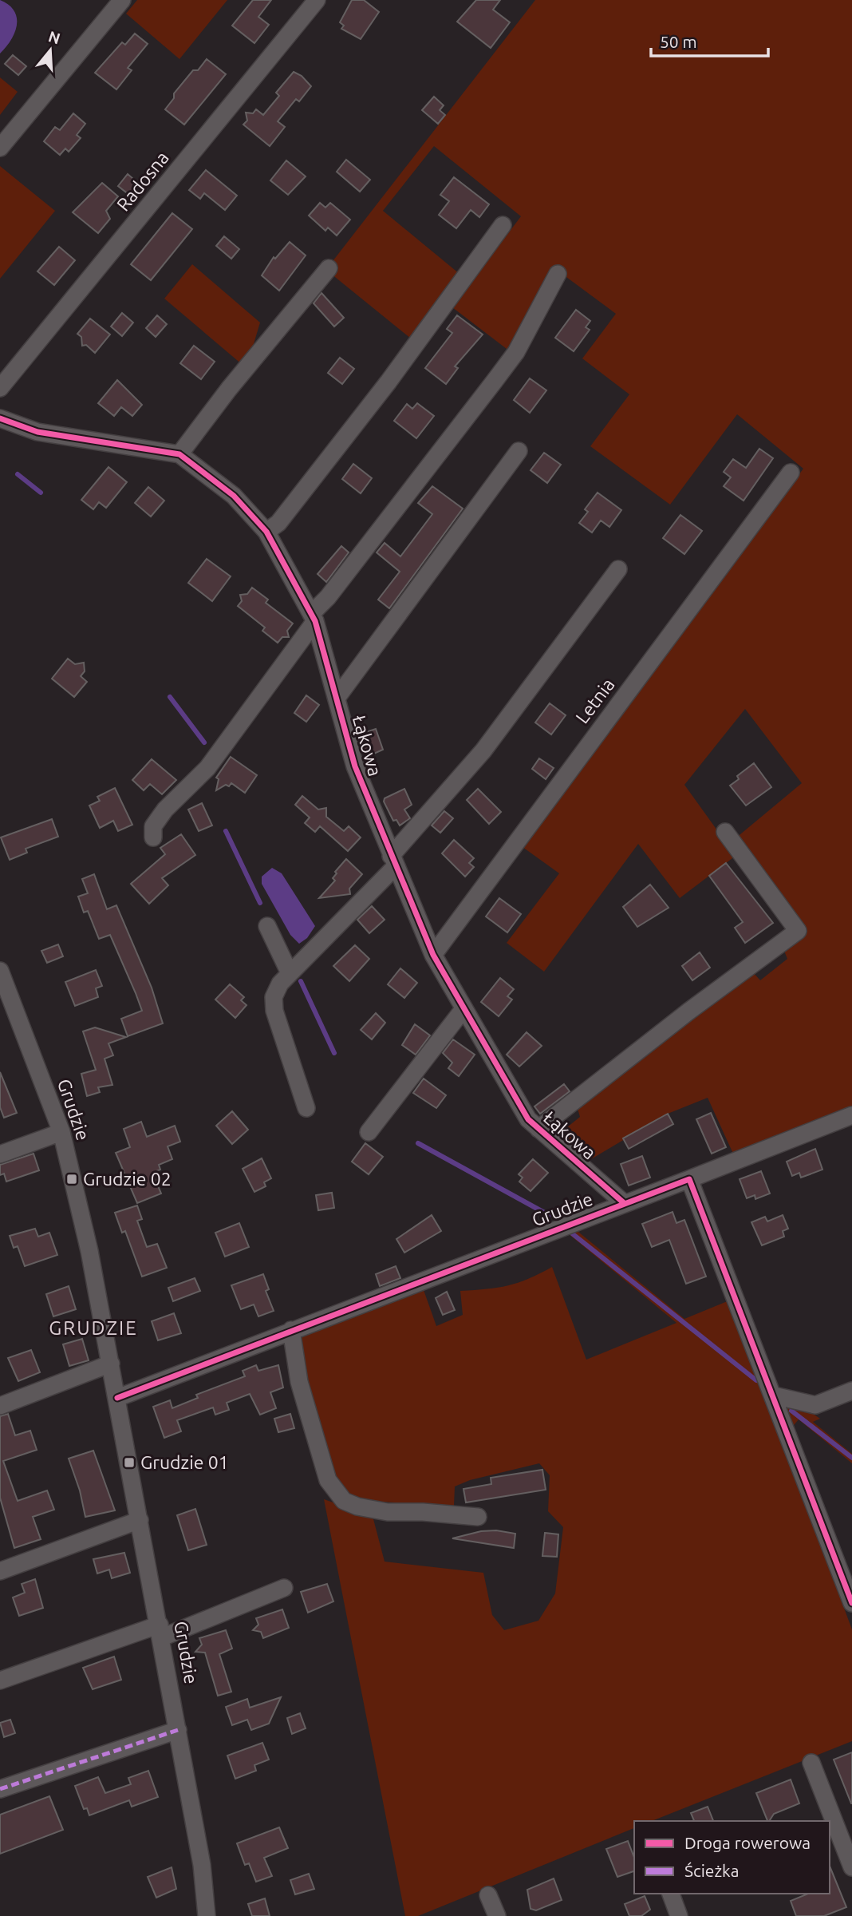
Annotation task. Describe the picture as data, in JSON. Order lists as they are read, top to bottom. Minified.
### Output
{"streets":{"street":["Radosna","Letnia","Łąkowa","Grudzie"]},"crossings":[["Letnia","Łąkowa"],["Łąkowa","Grudzie"]],"districts":["GRUDZIE"],"places":{"transit":["Grudzie 02","Grudzie 01"]},"legend":["Droga rowerowa","Ścieżka"],"scale_bar":"50 m","north":"top"}
